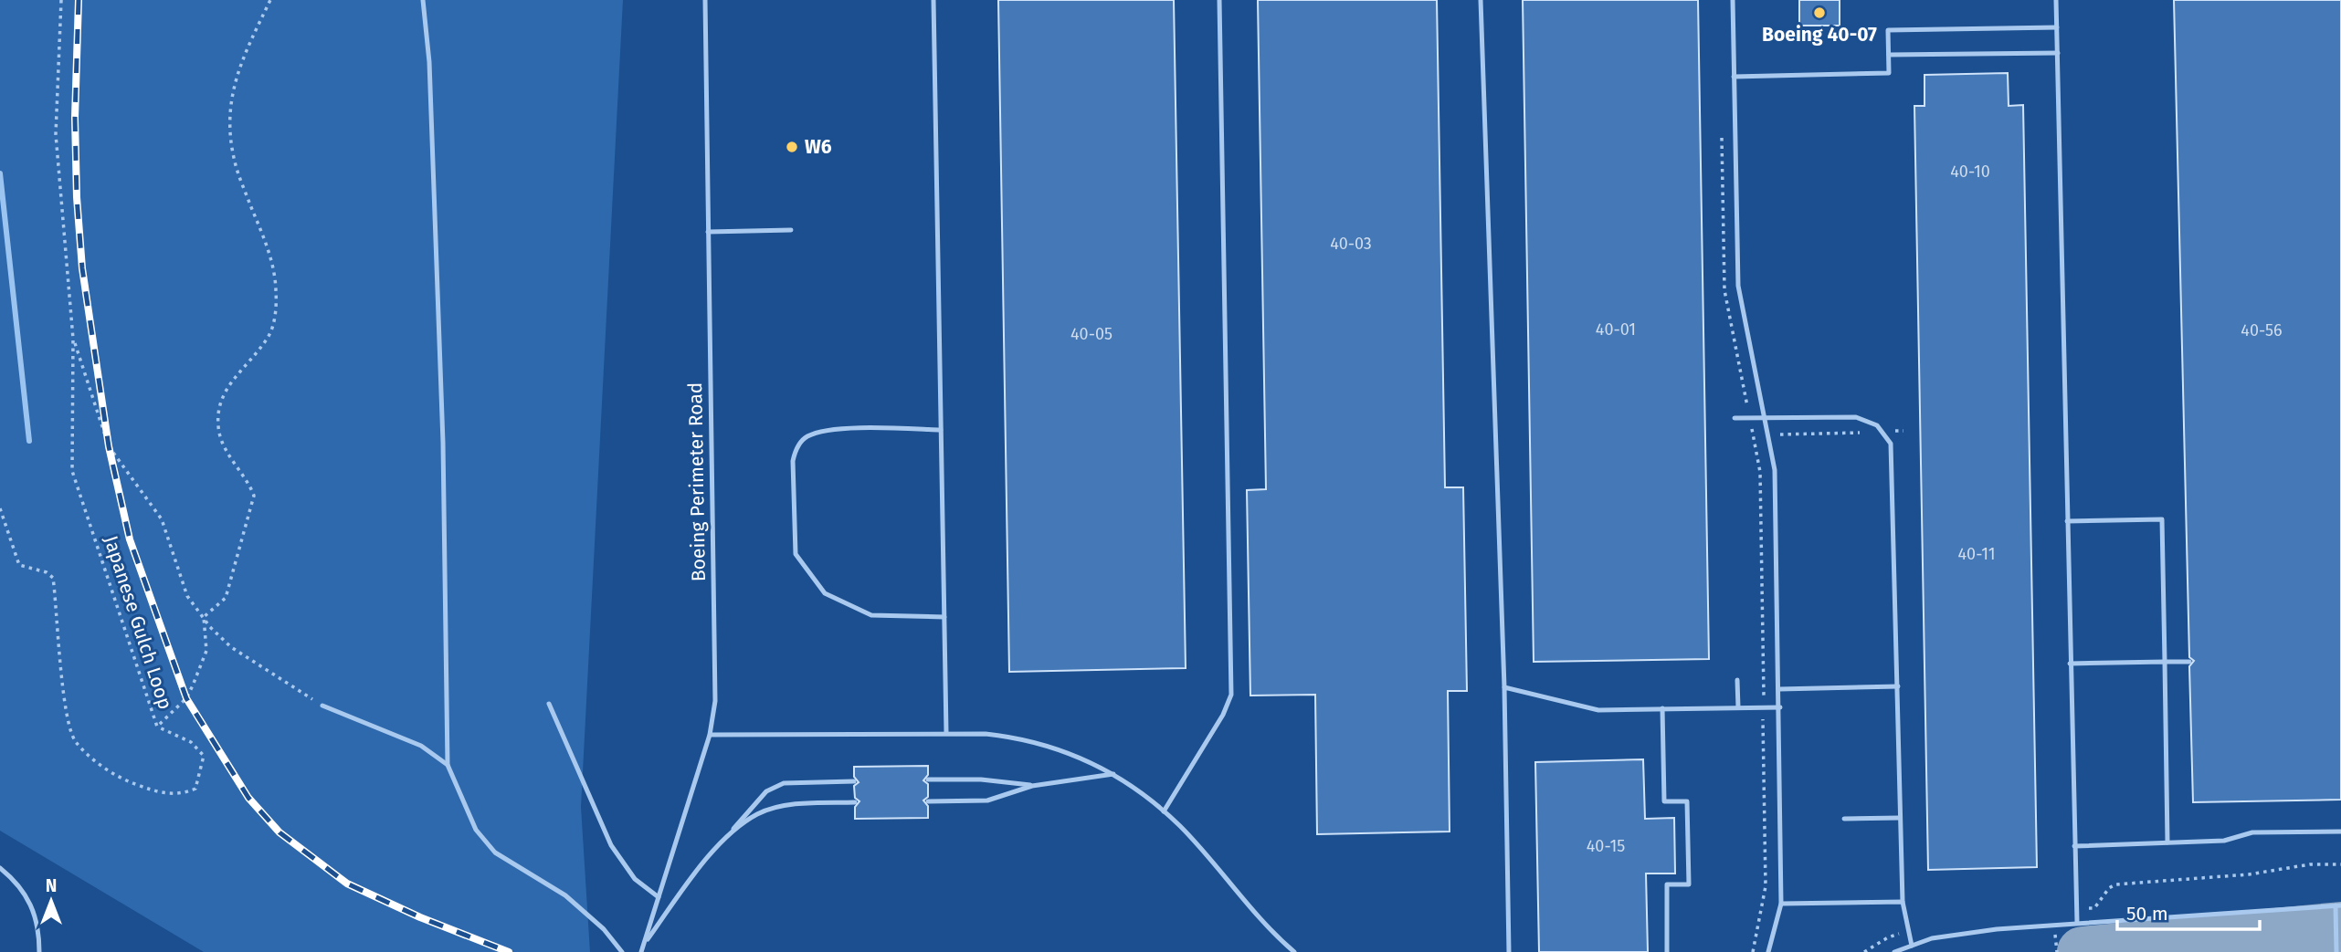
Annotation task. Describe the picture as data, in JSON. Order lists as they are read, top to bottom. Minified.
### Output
{"streets":{"lane":["Boeing Perimeter Road"],"path":["Japanese Gulch Loop"]},"places":["Boeing 40-07","W6"],"house_numbers":["40-10","40-03","40-01","40-56","40-05","40-11","40-15"],"scale_bar":"50 m","north":"top"}
